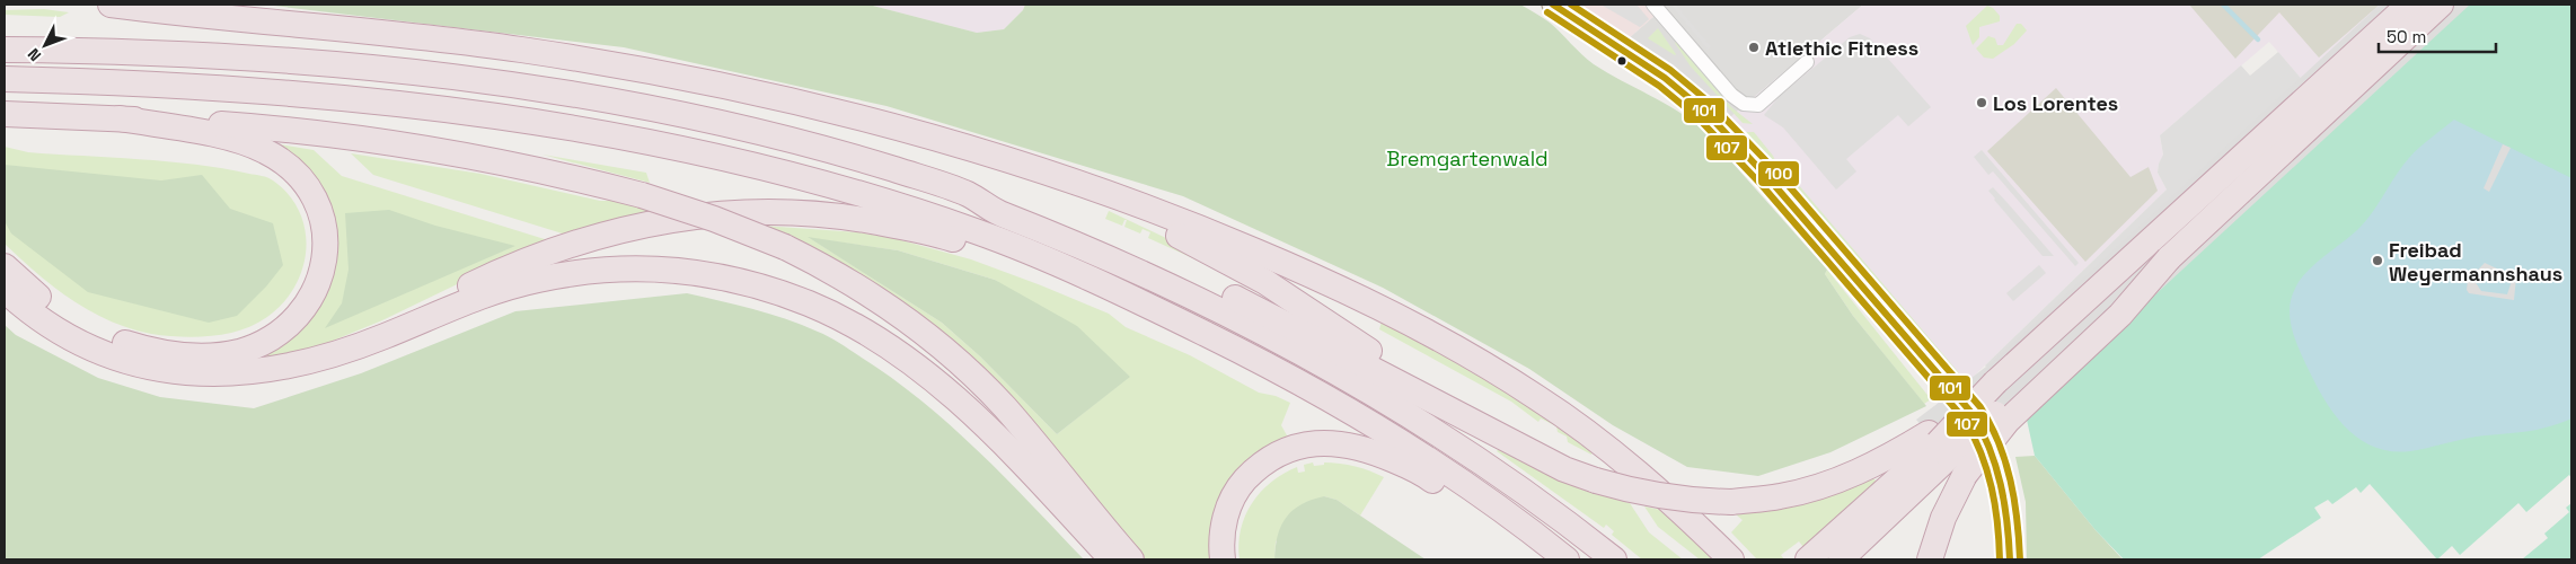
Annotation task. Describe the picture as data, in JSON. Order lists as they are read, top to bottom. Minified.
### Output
{"parks":["Bremgartenwald"],"places":["Atlethic Fitness","Los Lorentes","Freibad Weyermannshaus"],"lines":["transit line 101","transit line 100","transit line 107"],"scale_bar":"50 m","north":"bottom left"}
